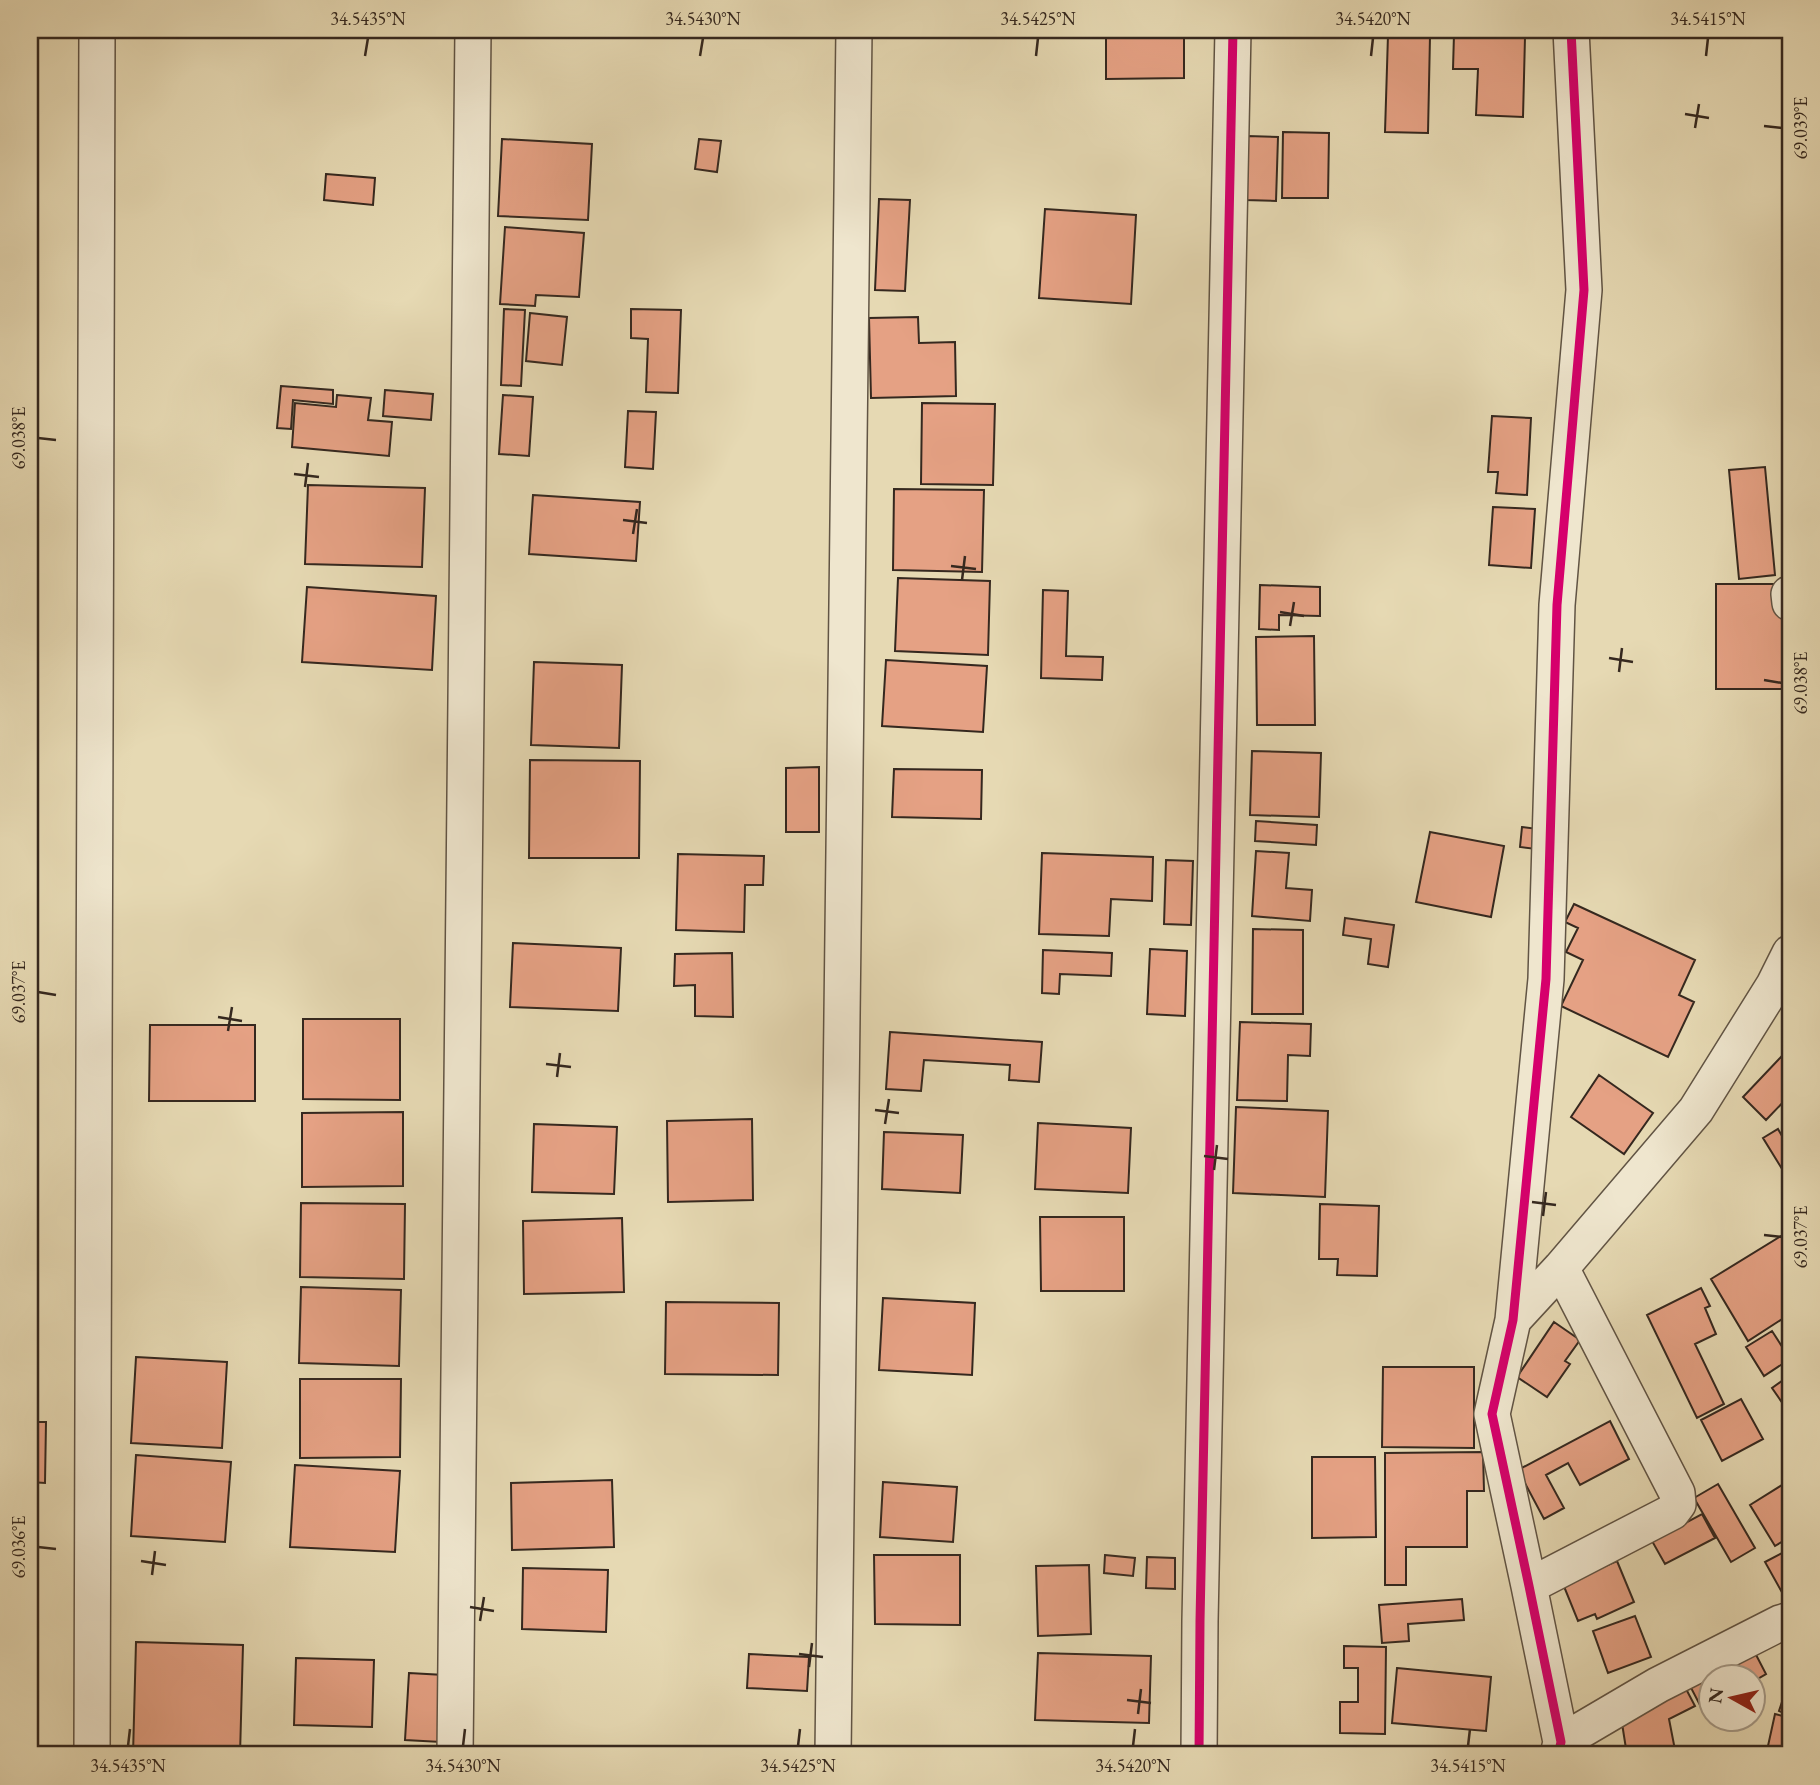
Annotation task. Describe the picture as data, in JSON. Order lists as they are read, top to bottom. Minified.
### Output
{"north":"left","coordinates":["34.5435°N","34.5430°N","34.5425°N","34.5420°N","34.5415°N","69.039°E","69.038°E","69.037°E","69.036°E"]}
